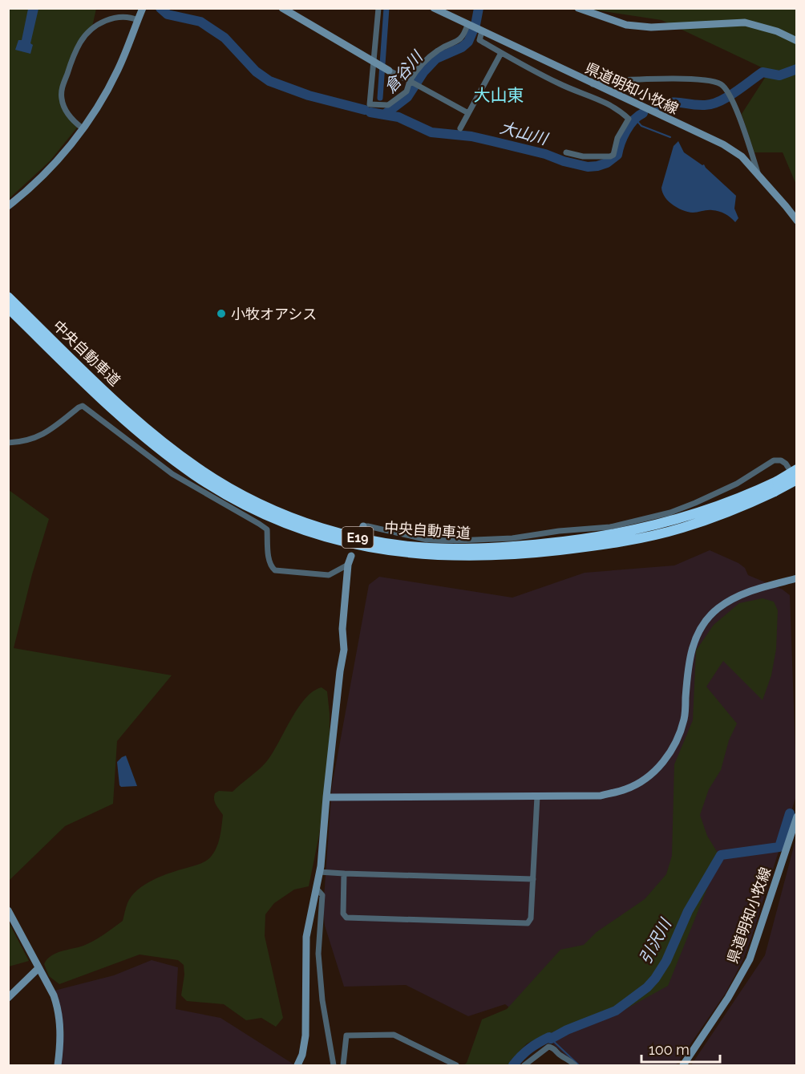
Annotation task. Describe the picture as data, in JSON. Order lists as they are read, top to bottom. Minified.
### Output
{"streets":{"highway":["中央自動車道","E19"],"street":["県道明知小牧線"]},"districts":["大山東"],"water":["倉谷川","大山川","引沢川"],"places":["小牧オアシス"],"scale_bar":"100 m"}
